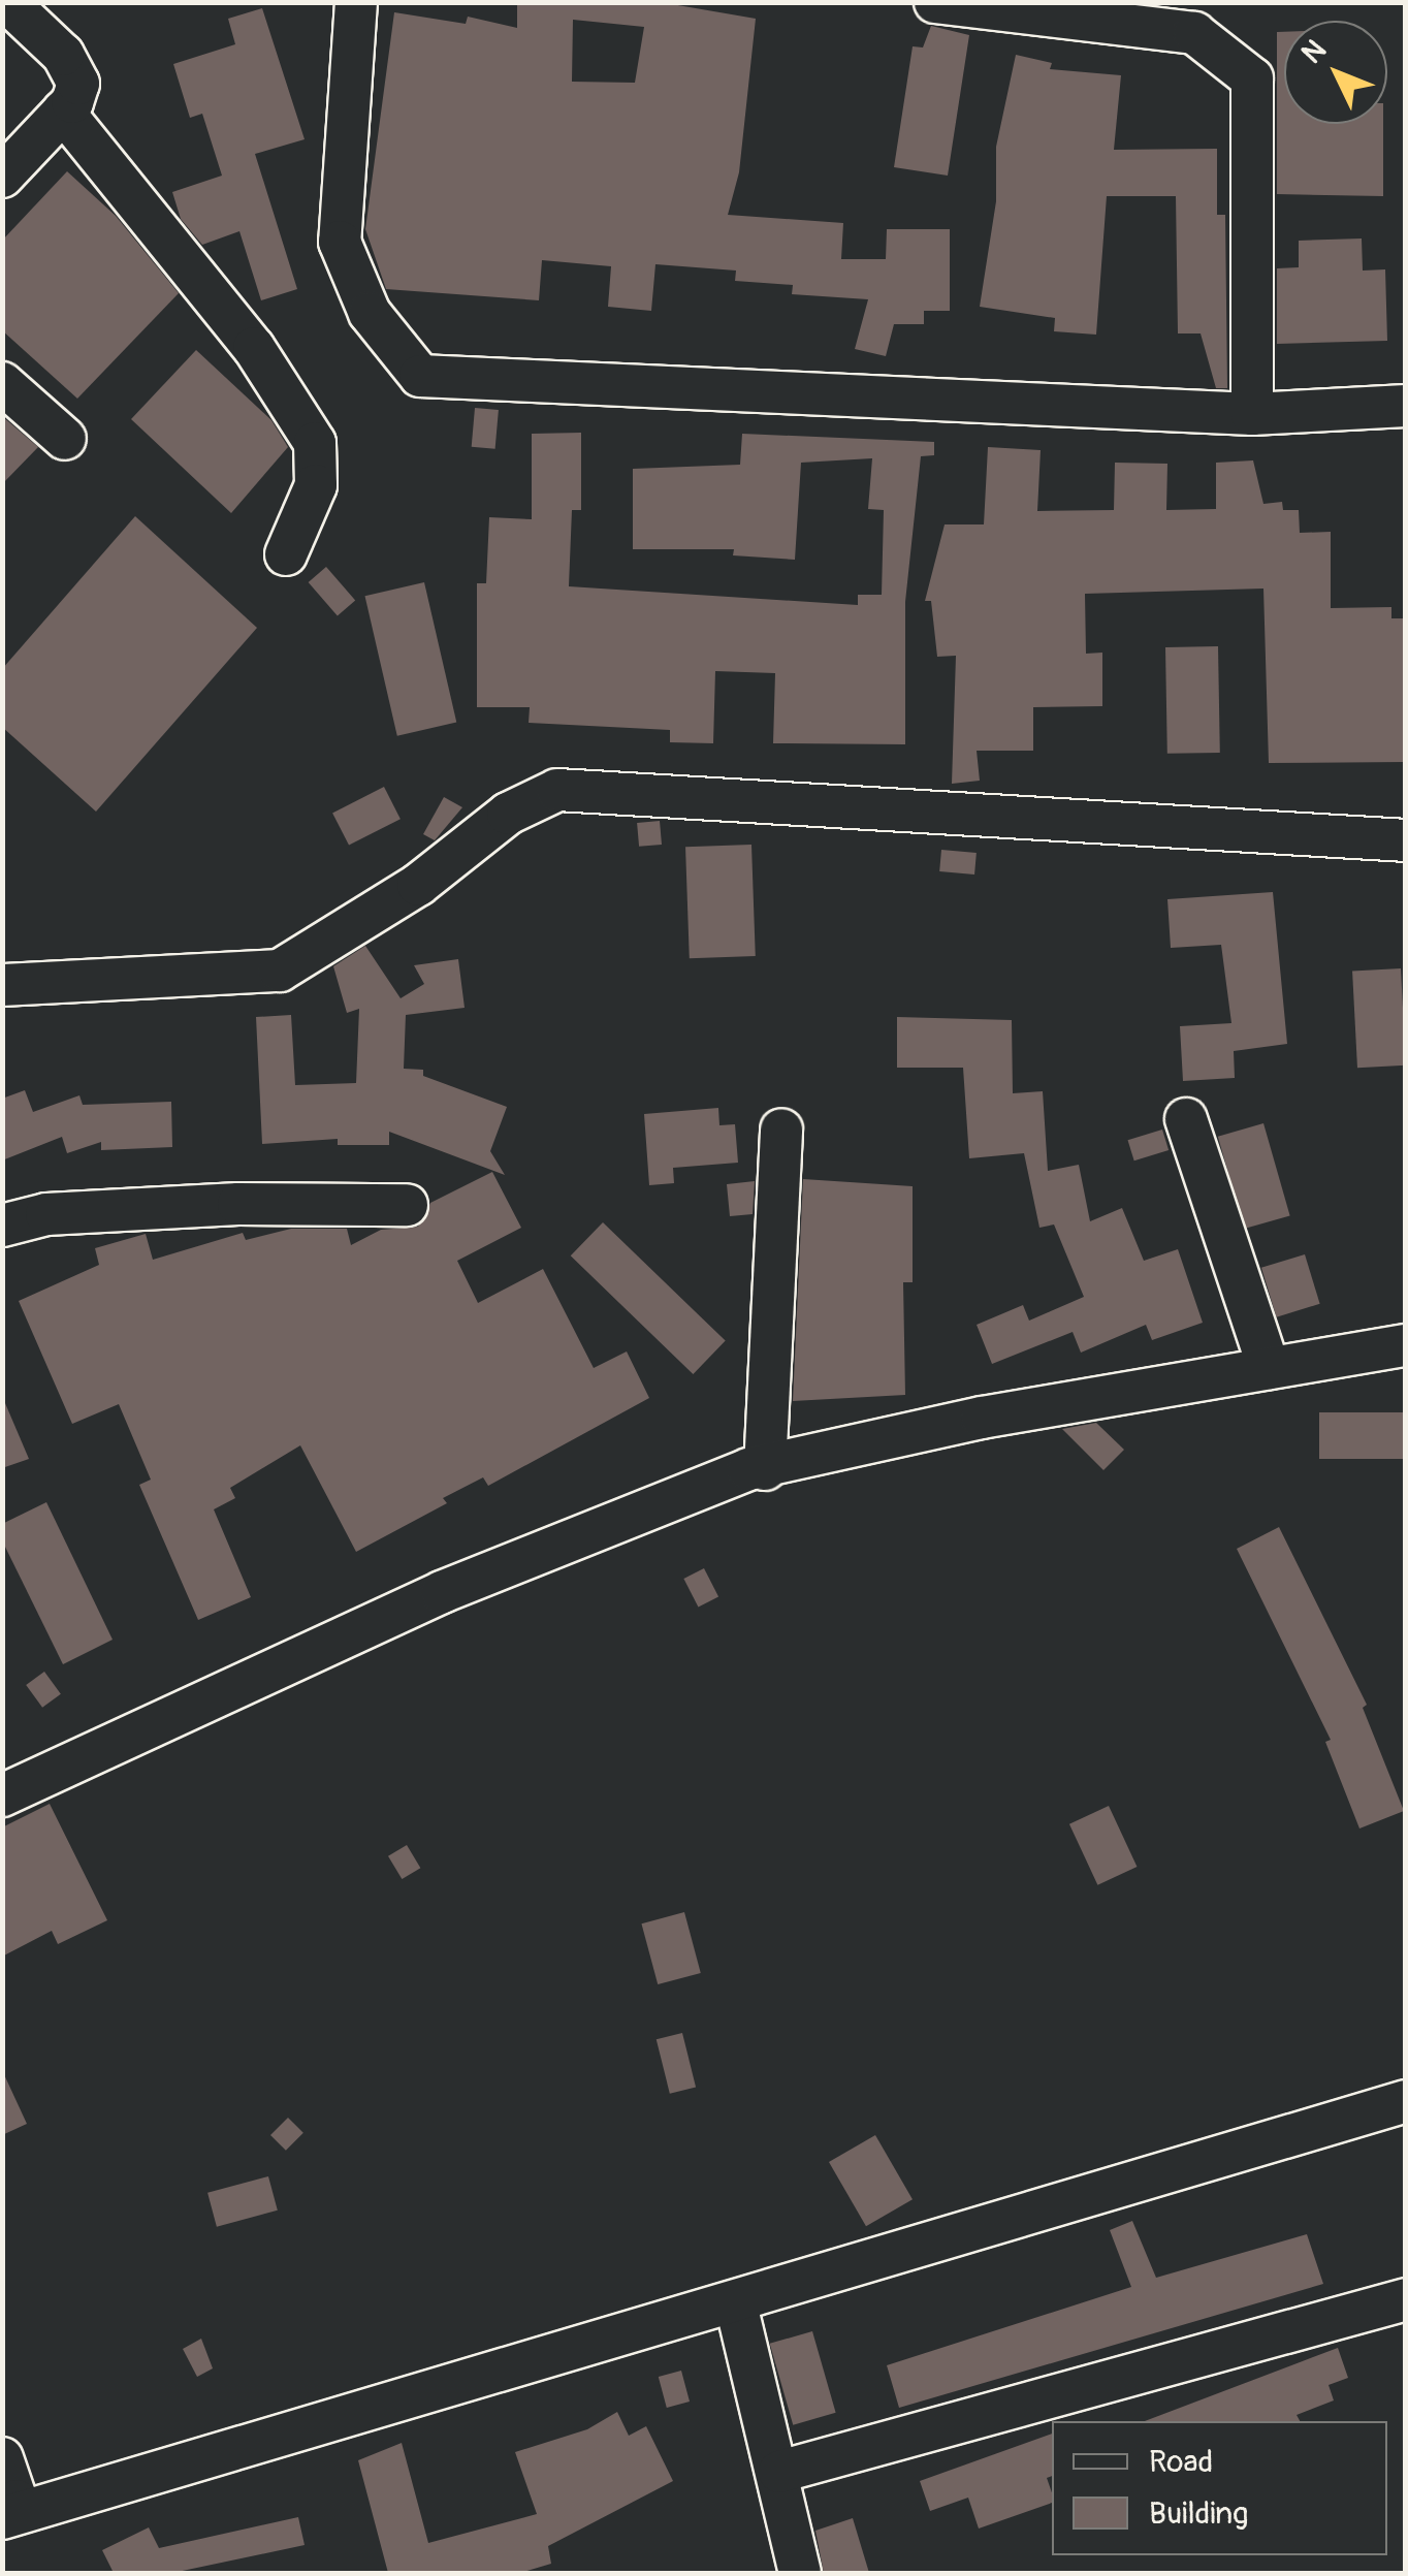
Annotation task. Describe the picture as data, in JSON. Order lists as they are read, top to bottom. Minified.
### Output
{"legend":["Road","Building"],"north":"top left"}
